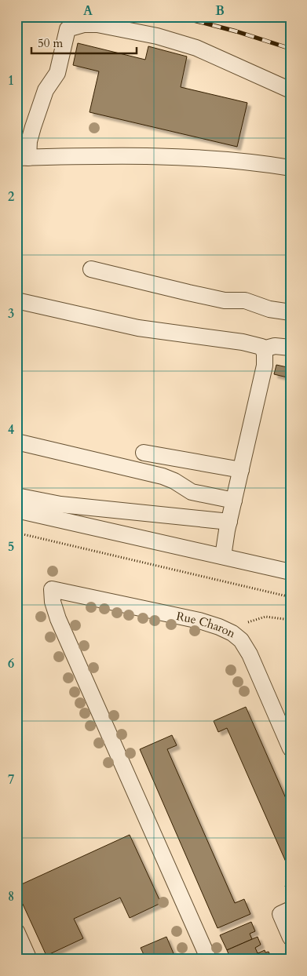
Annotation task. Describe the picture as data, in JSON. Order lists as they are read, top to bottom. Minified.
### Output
{"streets":{"street":["Rue Charon"]},"scale_bar":"50 m","grid":{"columns":["A","B"],"rows":["1","2","3","4","5","6","7","8"]}}
